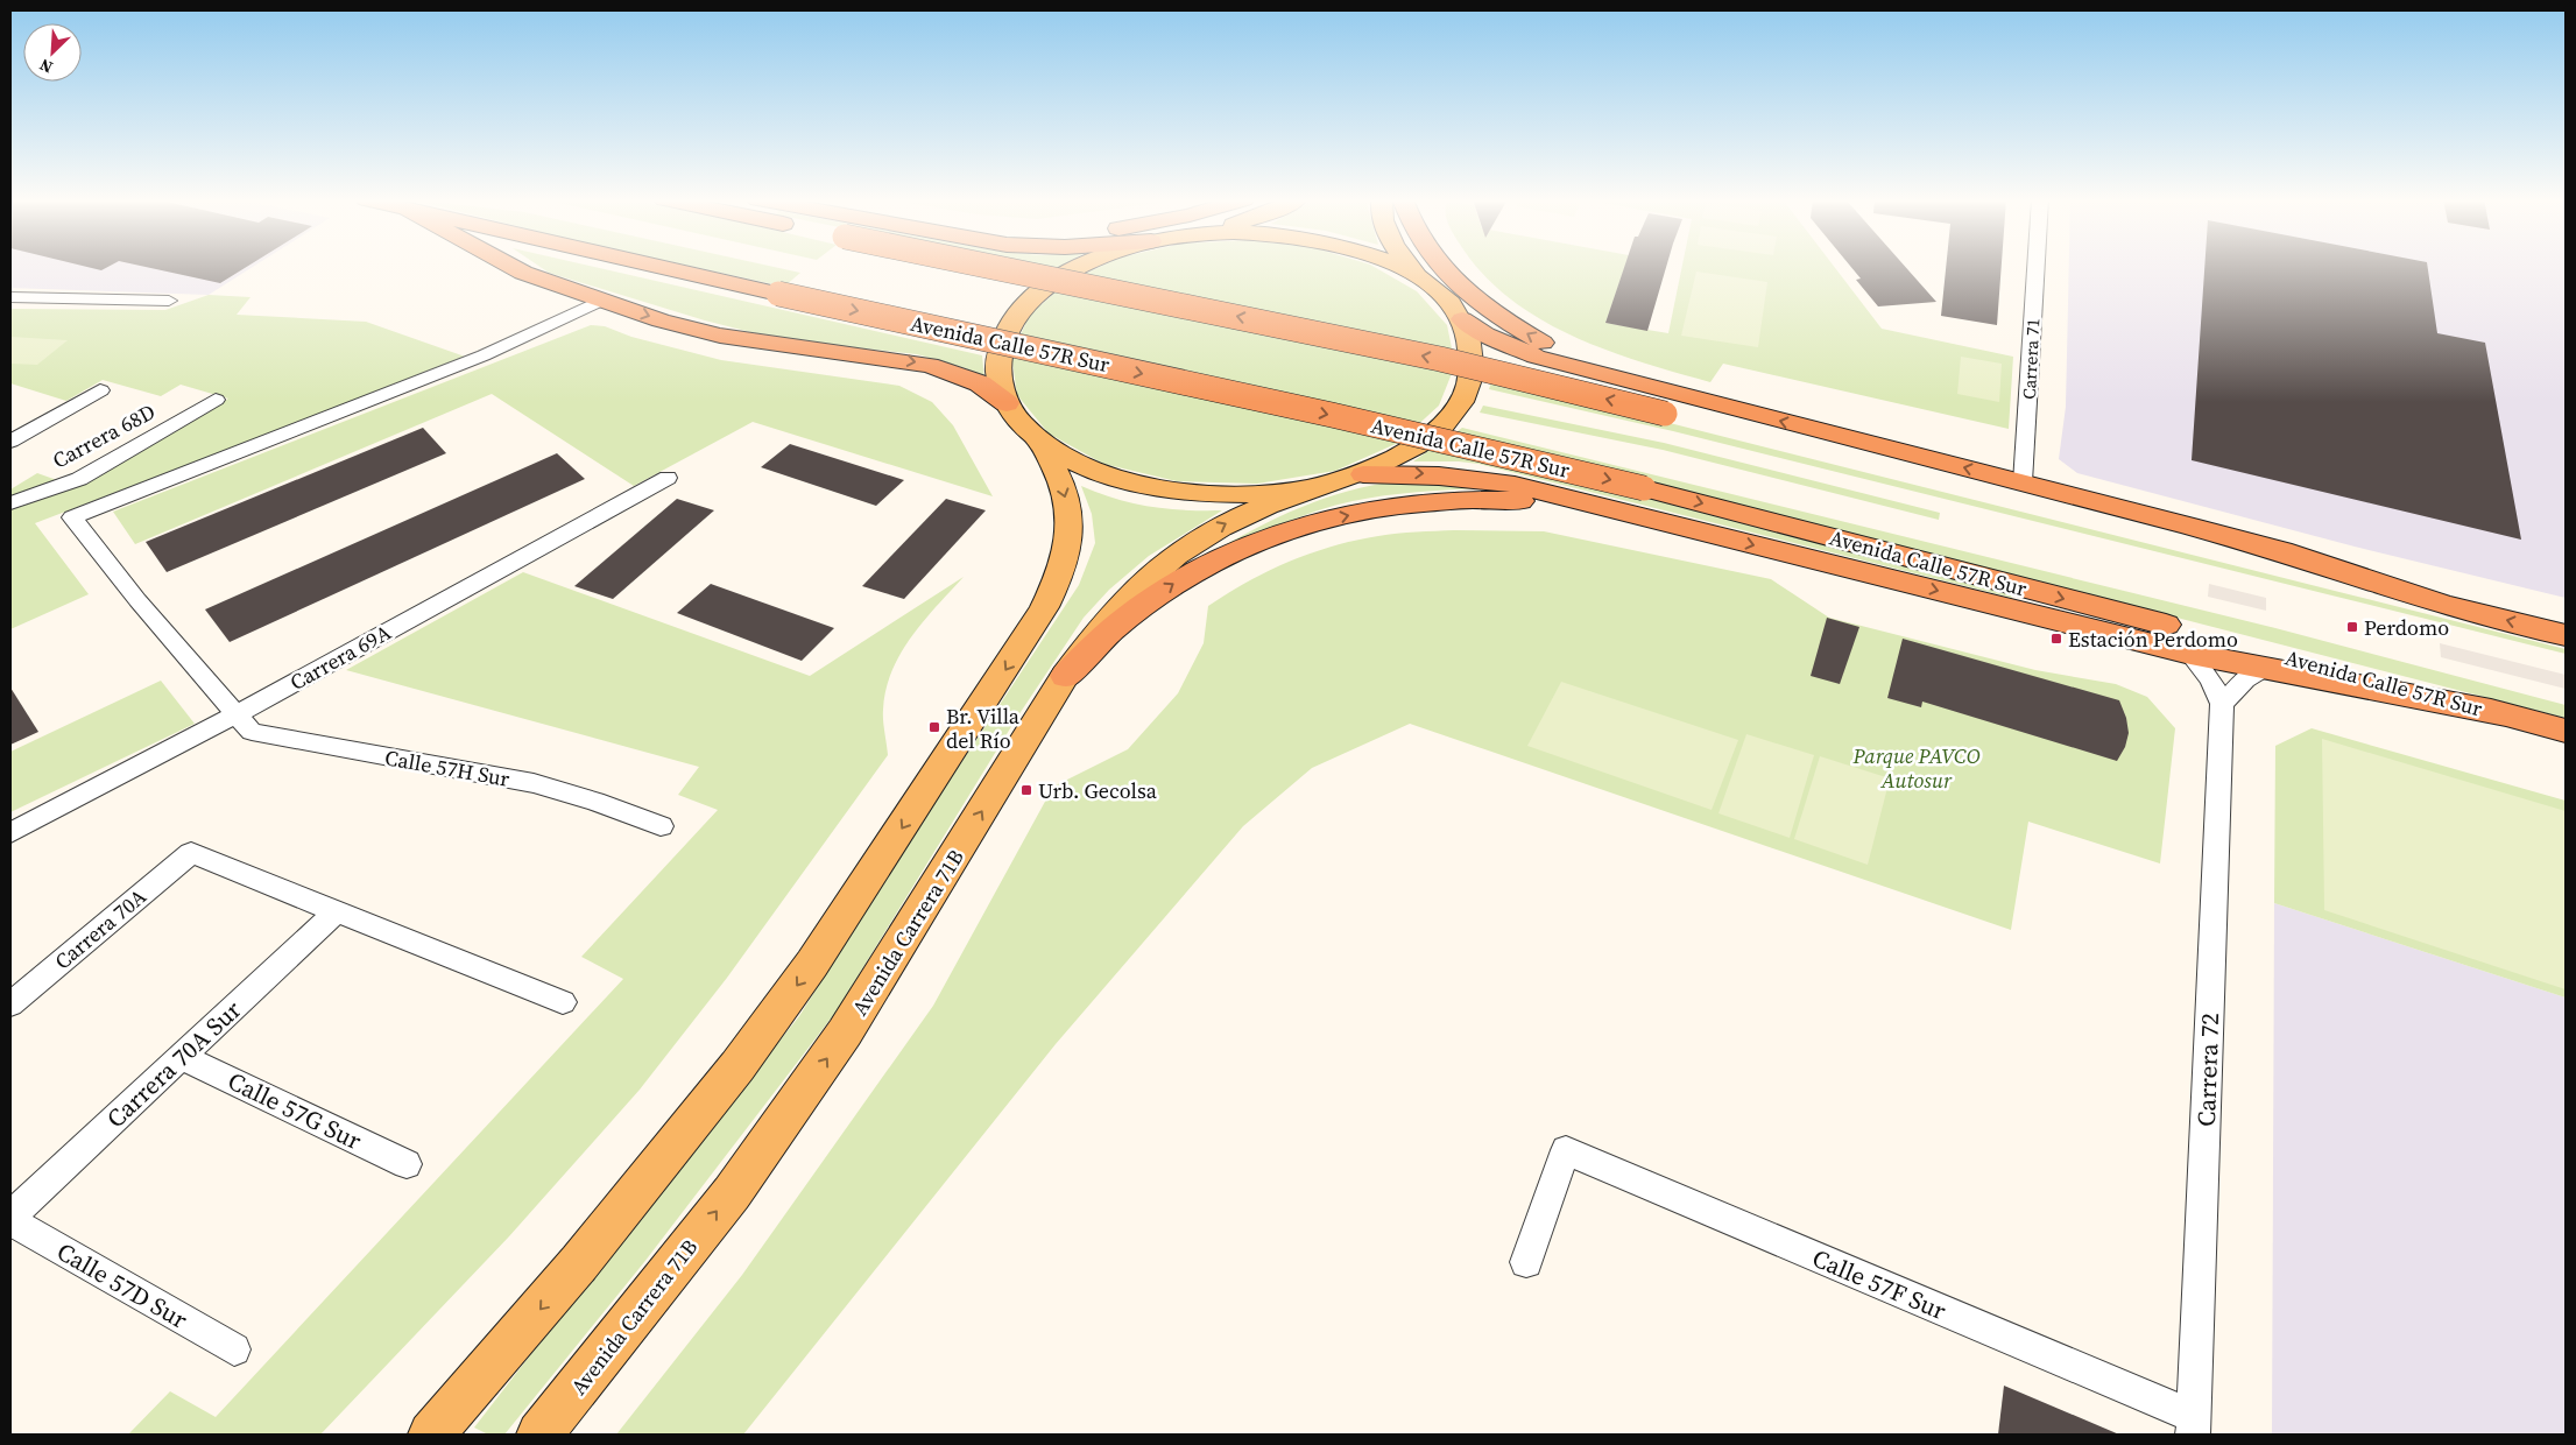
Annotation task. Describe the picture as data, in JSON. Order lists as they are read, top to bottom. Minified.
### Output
{"streets":{"highway":["Avenida Calle 57R Sur"],"main road":["Avenida Carrera 71B"],"street":["Carrera 71","Carrera 68D","Carrera 69A","Calle 57H Sur","Carrera 70A","Carrera 70A Sur","Carrera 72","Calle 57G Sur","Calle 57F Sur","Calle 57D Sur"]},"crossings":[["Carrera 69A","Calle 57H Sur"],["Carrera 70A","Carrera 70A Sur"],["Carrera 70A Sur","Calle 57G Sur"],["Carrera 72","Calle 57F Sur"]],"parks":["Parque PAVCO Autosur"],"places":{"transit":["Perdomo","Estación Perdomo","Br. Villa del Río","Urb. Gecolsa"]},"north":"bottom left"}
